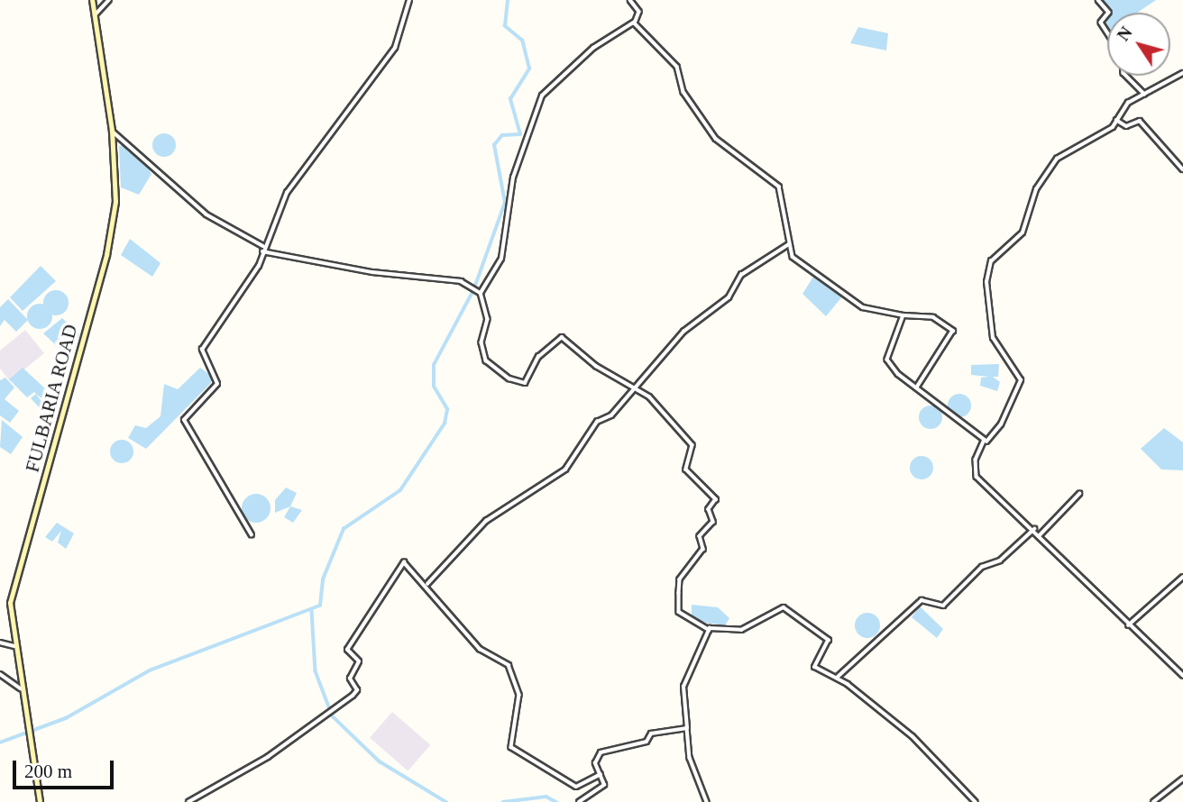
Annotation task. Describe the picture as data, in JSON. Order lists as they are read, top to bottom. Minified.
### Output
{"streets":{"main road":["FULBARIA ROAD"]},"scale_bar":"200 m","north":"top left"}
